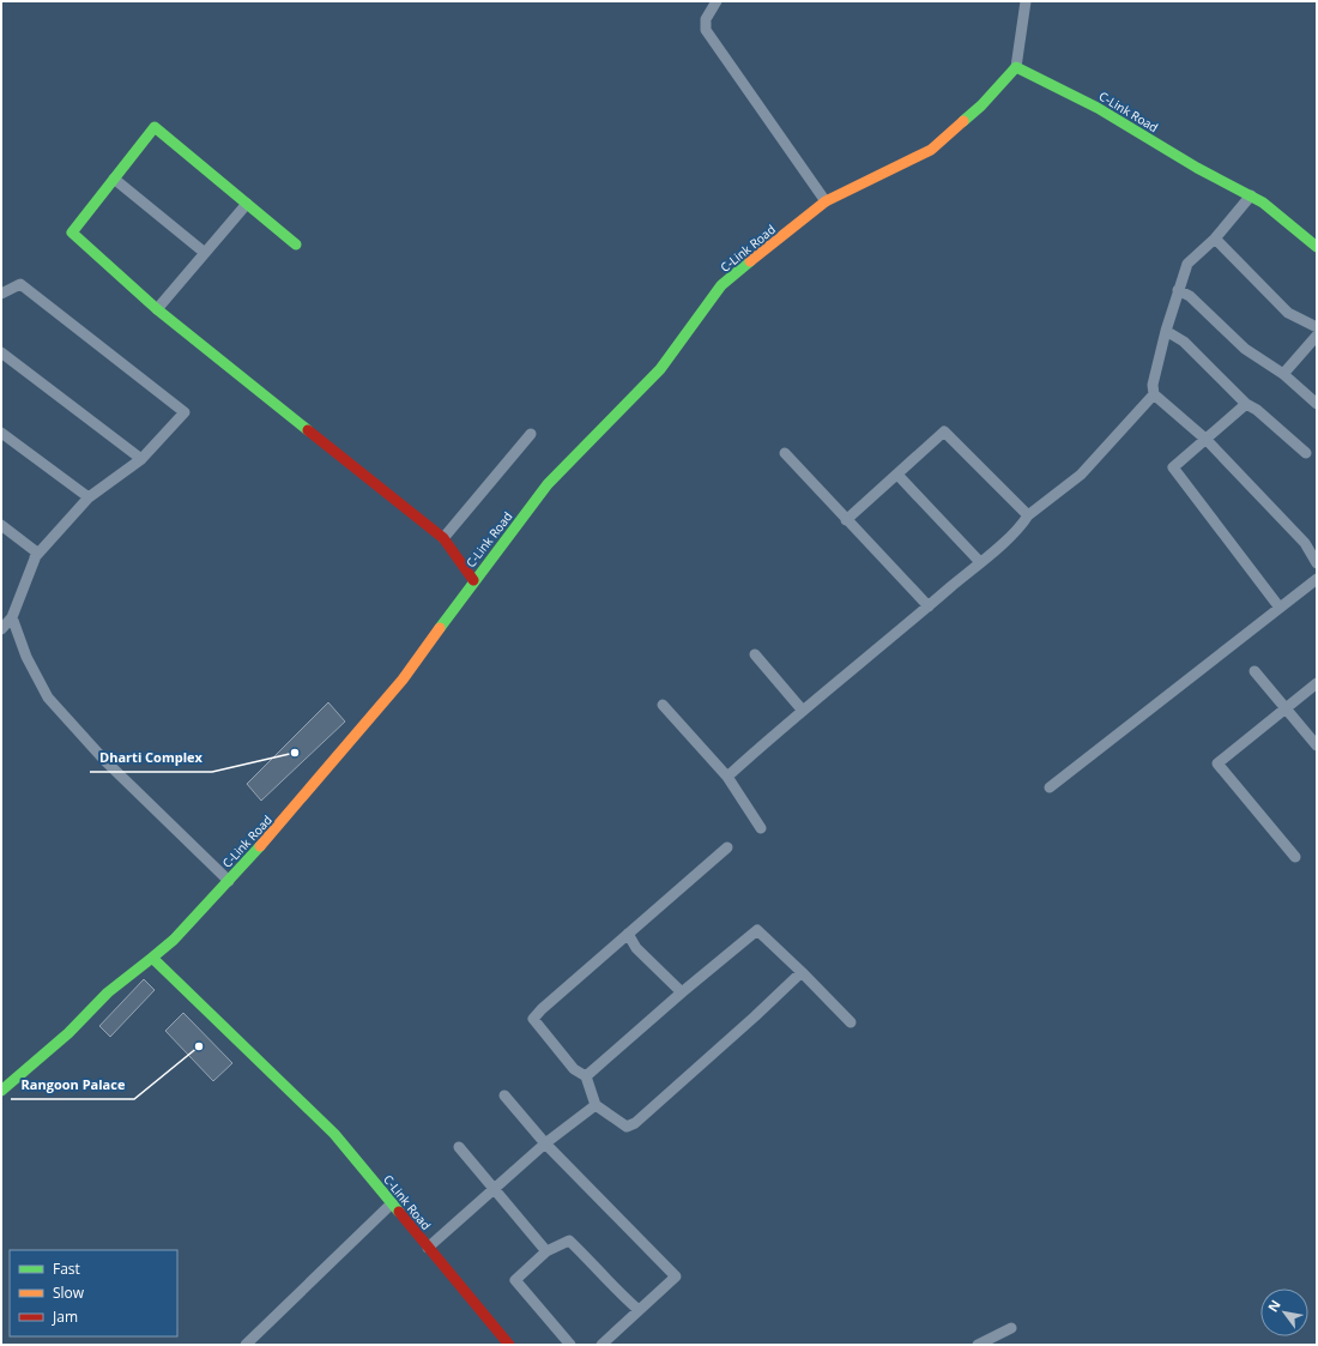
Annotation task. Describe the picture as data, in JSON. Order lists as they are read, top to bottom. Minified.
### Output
{"streets":{"street":["C-Link Road"]},"places":["Dharti Complex","Rangoon Palace"],"legend":["Fast","Slow","Jam"],"north":"top left"}
